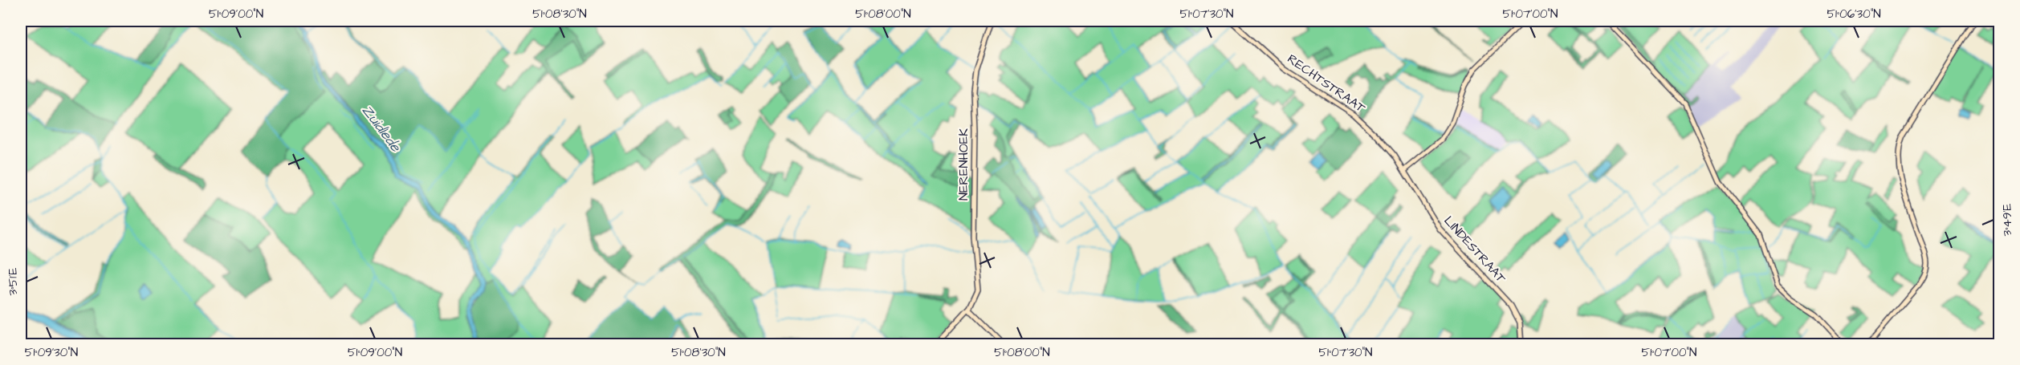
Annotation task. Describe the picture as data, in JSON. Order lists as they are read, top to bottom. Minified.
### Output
{"streets":{"street":["RECHTSTRAAT","NERENHOEK","LINDESTRAAT"]},"crossings":[["RECHTSTRAAT","LINDESTRAAT"]],"water":["Zuidlede"],"coordinates":["51°09'00\"N","51°08'30\"N","51°08'00\"N","51°07'30\"N","51°07'00\"N","51°06'30\"N","3°49'E","3°51'E","51°09'30\"N"]}
